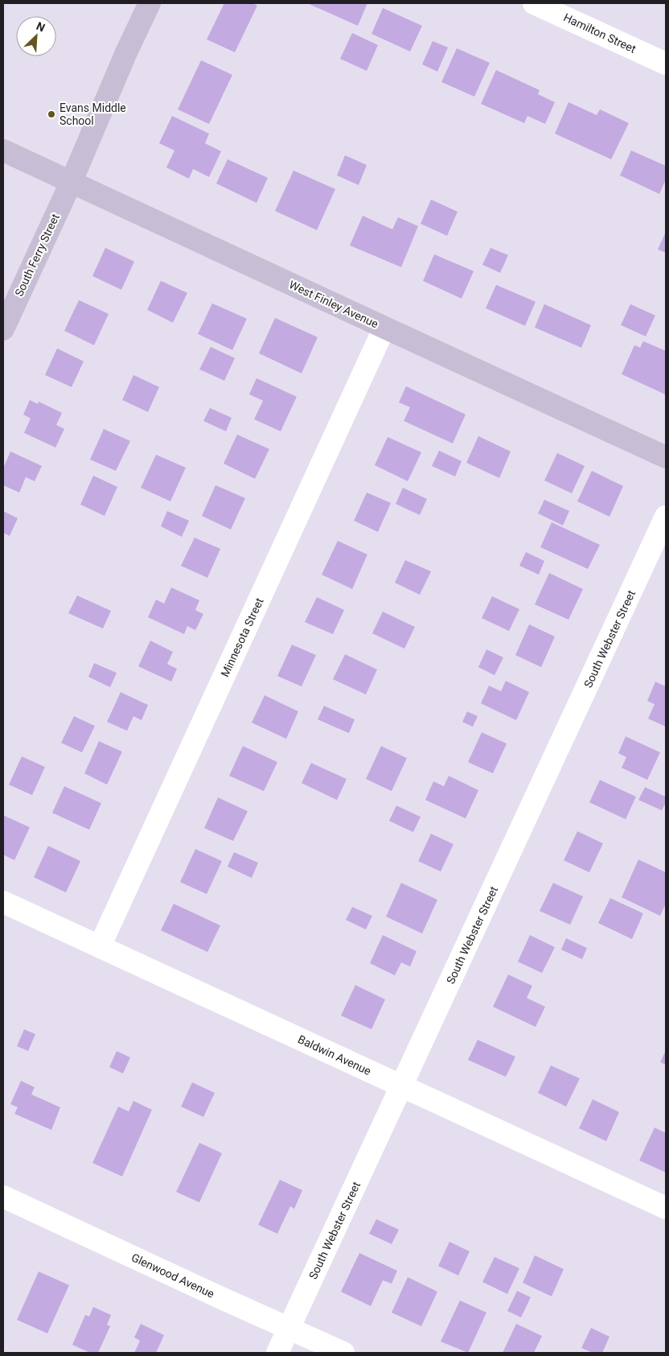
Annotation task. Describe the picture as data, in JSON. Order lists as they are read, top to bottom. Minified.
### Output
{"streets":{"main road":["South Ferry Street","West Finley Avenue"],"street":["Hamilton Street","Minnesota Street","South Webster Street","Baldwin Avenue","Glenwood Avenue"]},"crossings":[["South Ferry Street","West Finley Avenue"],["West Finley Avenue","Minnesota Street"],["Minnesota Street","Baldwin Avenue"],["South Webster Street","Baldwin Avenue"],["South Webster Street","Glenwood Avenue"]],"places":["Evans Middle School"],"north":"top right"}
